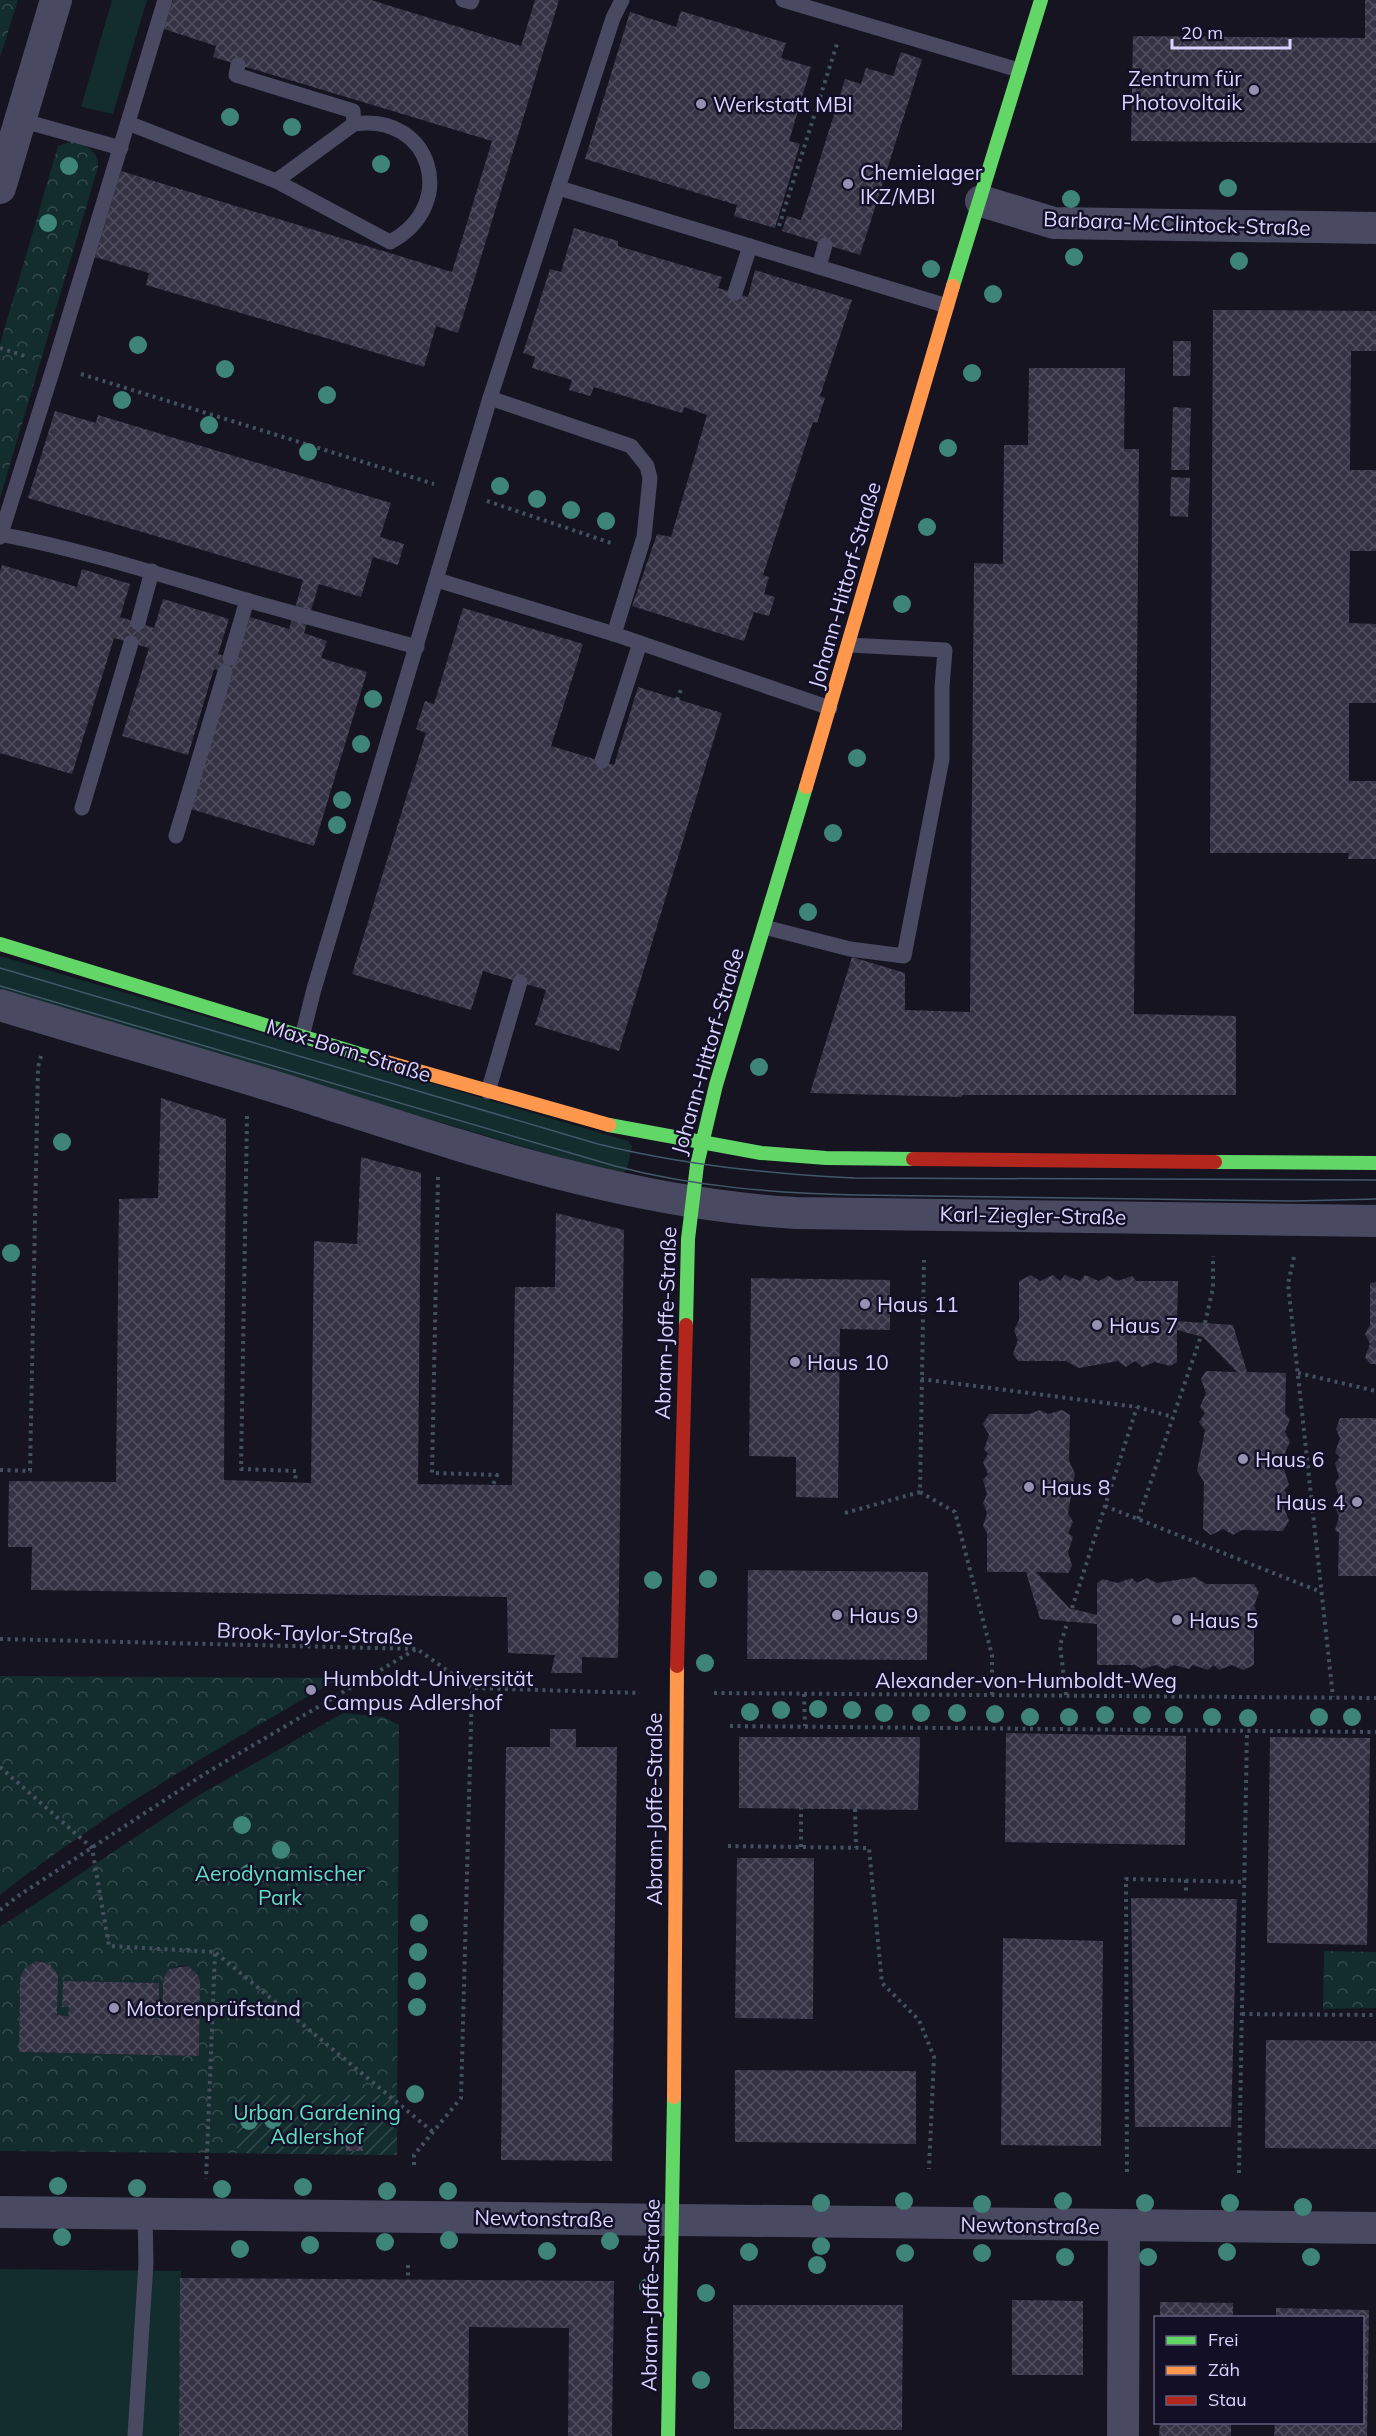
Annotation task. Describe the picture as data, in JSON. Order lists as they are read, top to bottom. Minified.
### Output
{"streets":{"street":["Barbara-McClintock-Straße","Johann-Hittorf-Straße","Max-Born-Straße","Karl-Ziegler-Straße","Abram-Joffe-Straße","Newtonstraße"],"path":["Brook-Taylor-Straße","Alexander-von-Humboldt-Weg"]},"crossings":[["Barbara-McClintock-Straße","Johann-Hittorf-Straße"],["Johann-Hittorf-Straße","Max-Born-Straße"],["Johann-Hittorf-Straße","Karl-Ziegler-Straße"],["Johann-Hittorf-Straße","Abram-Joffe-Straße"],["Karl-Ziegler-Straße","Abram-Joffe-Straße"],["Abram-Joffe-Straße","Alexander-von-Humboldt-Weg"],["Abram-Joffe-Straße","Newtonstraße"]],"parks":["Aerodynamischer Park","Urban Gardening Adlershof"],"places":["Zentrum für Photovoltaik","Werkstatt MBI","Chemielager IKZ/MBI","Haus 11","Haus 7","Haus 10","Haus 6","Haus 8","Haus 4","Haus 9","Haus 5","Humboldt-Universität Campus Adlershof","Motorenprüfstand"],"legend":["Frei","Zäh","Stau"],"scale_bar":"20 m"}
